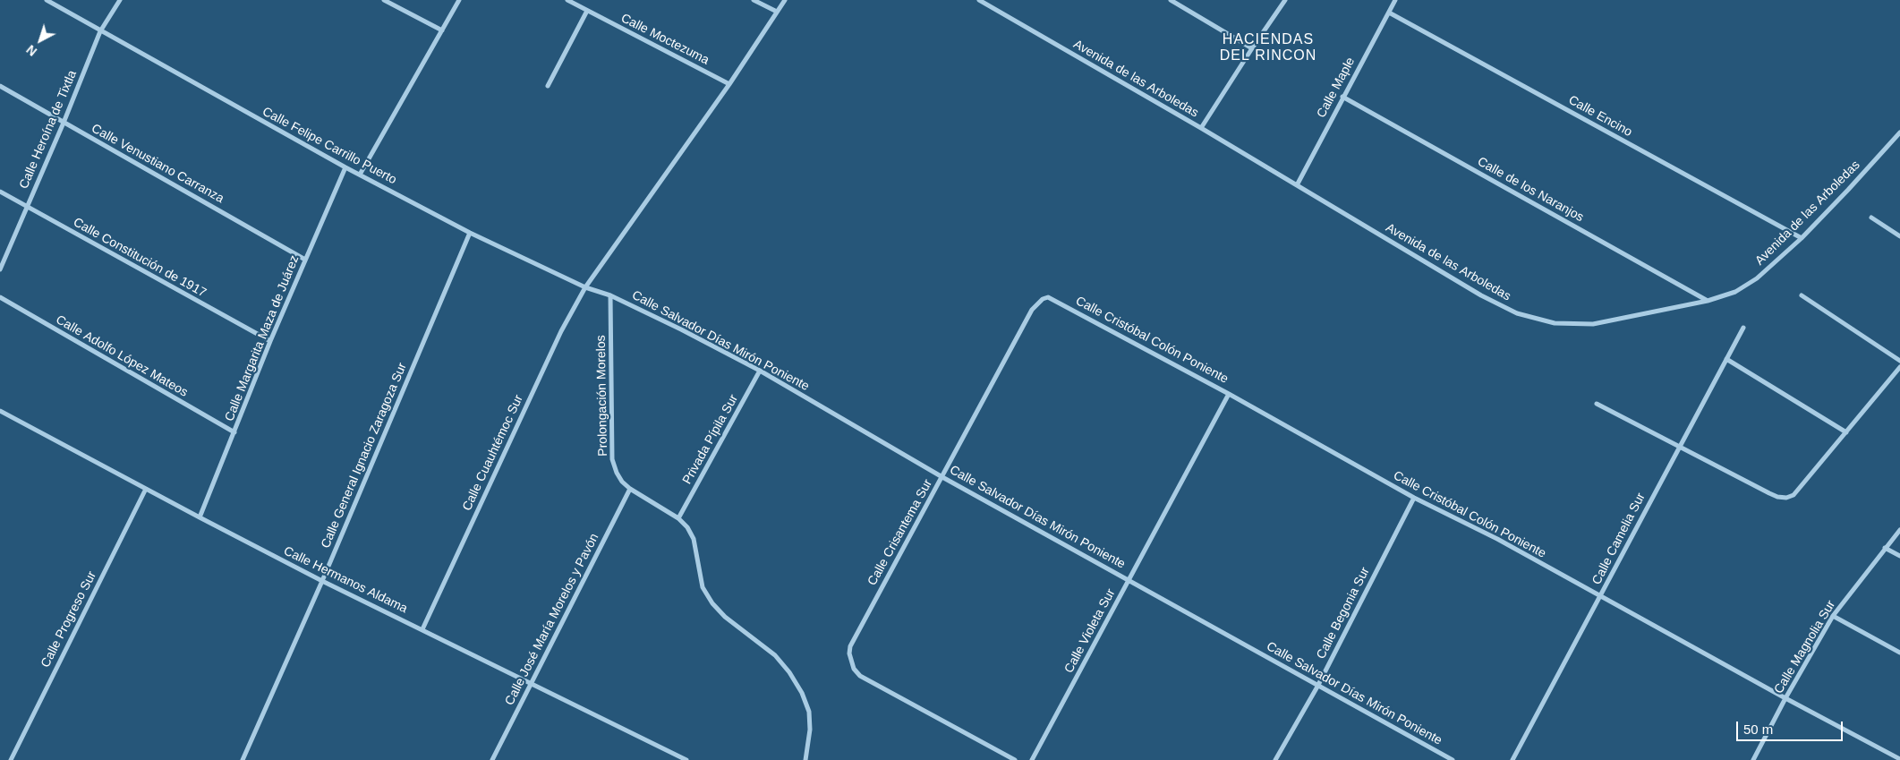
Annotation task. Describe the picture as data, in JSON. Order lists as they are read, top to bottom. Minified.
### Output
{"streets":{"street":["Calle Moctezuma","Avenida de las Arboledas","Calle Maple","Calle Encino","Calle Heroína de Tixtla","Calle Felipe Carrillo Puerto","Calle Venustiano Carranza","Calle de los Naranjos","Calle Constitución de 1917","Calle Margarita Maza de Juárez","Calle Cristóbal Colón Poniente","Calle Salvador Días Mirón Poniente","Calle Adolfo López Mateos","Prolongación Morelos","Privada Pípila Sur","Calle Cuauhtémoc Sur","Calle General Ignacio Zaragoza Sur","Calle Crisantema Sur","Calle Camelia Sur","Calle Hermanos Aldama","Calle Begonia Sur","Calle Progreso Sur","Calle José María Morelos y Pavón","Calle Violeta Sur","Calle Magnolia Sur"]},"crossings":[["Calle Moctezuma","Calle Cuauhtémoc Sur"],["Avenida de las Arboledas","Calle Maple"],["Avenida de las Arboledas","Calle Encino"],["Avenida de las Arboledas","Calle de los Naranjos"],["Calle Maple","Calle Encino"],["Calle Maple","Calle de los Naranjos"],["Calle Heroína de Tixtla","Calle Felipe Carrillo Puerto"],["Calle Heroína de Tixtla","Calle Venustiano Carranza"],["Calle Heroína de Tixtla","Calle Constitución de 1917"],["Calle Felipe Carrillo Puerto","Calle Margarita Maza de Juárez"],["Calle Felipe Carrillo Puerto","Calle Salvador Días Mirón Poniente"],["Calle Felipe Carrillo Puerto","Prolongación Morelos"],["Calle Felipe Carrillo Puerto","Calle Cuauhtémoc Sur"],["Calle Felipe Carrillo Puerto","Calle General Ignacio Zaragoza Sur"],["Calle Venustiano Carranza","Calle Margarita Maza de Juárez"],["Calle Constitución de 1917","Calle Margarita Maza de Juárez"],["Calle Margarita Maza de Juárez","Calle Adolfo López Mateos"],["Calle Margarita Maza de Juárez","Calle Hermanos Aldama"],["Calle Cristóbal Colón Poniente","Calle Crisantema Sur"],["Calle Cristóbal Colón Poniente","Calle Camelia Sur"],["Calle Cristóbal Colón Poniente","Calle Begonia Sur"],["Calle Cristóbal Colón Poniente","Calle Violeta Sur"],["Calle Cristóbal Colón Poniente","Calle Magnolia Sur"],["Calle Salvador Días Mirón Poniente","Prolongación Morelos"],["Calle Salvador Días Mirón Poniente","Privada Pípila Sur"],["Calle Salvador Días Mirón Poniente","Calle Crisantema Sur"],["Calle Salvador Días Mirón Poniente","Calle Begonia Sur"],["Calle Salvador Días Mirón Poniente","Calle Violeta Sur"],["Prolongación Morelos","Privada Pípila Sur"],["Prolongación Morelos","Calle José María Morelos y Pavón"],["Calle Cuauhtémoc Sur","Calle Hermanos Aldama"],["Calle General Ignacio Zaragoza Sur","Calle Hermanos Aldama"],["Calle Hermanos Aldama","Calle Progreso Sur"],["Calle Hermanos Aldama","Calle José María Morelos y Pavón"]],"districts":["HACIENDAS DEL RINCON"],"scale_bar":"50 m","north":"bottom left"}
